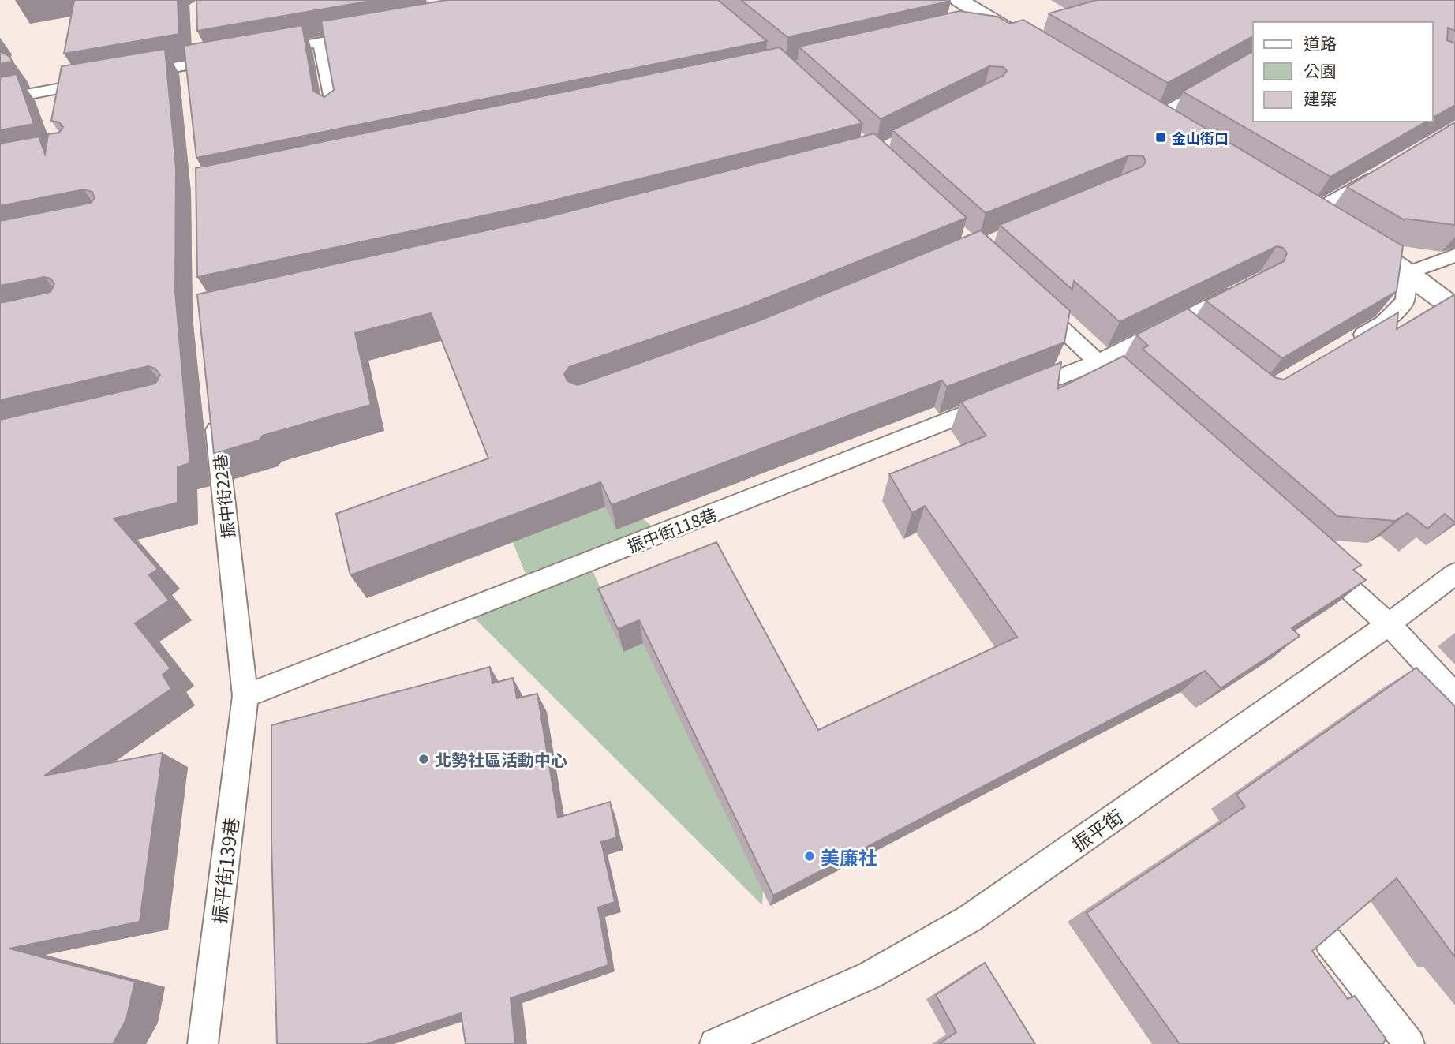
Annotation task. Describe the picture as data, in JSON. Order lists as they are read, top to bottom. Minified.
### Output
{"streets":{"lane":["振中街22巷","振中街118巷","振平街","振平街139巷"]},"crossings":[["振中街22巷","振中街118巷"],["振中街22巷","振平街139巷"],["振中街118巷","振平街139巷"]],"places":{"transit":["金山街口"],"other":["北勢社區活動中心","美廉社"]},"legend":["道路","公園","建築"]}
